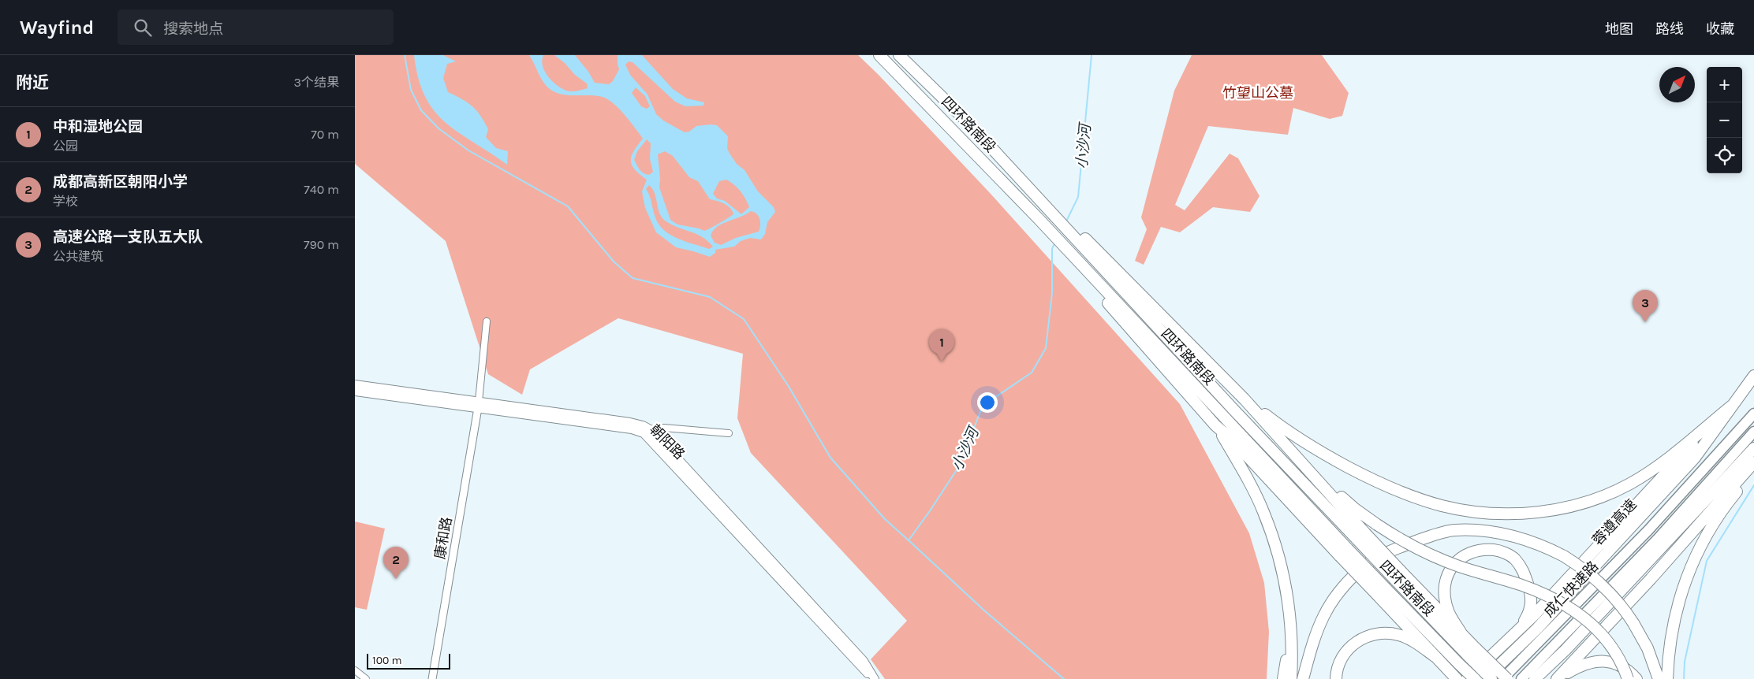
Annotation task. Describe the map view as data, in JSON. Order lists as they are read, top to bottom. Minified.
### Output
{"streets":{"highway":["四环路南段","蓉遵高速","成仁快速路"],"main road":["朝阳路"],"street":["康和路"]},"crossings":[["朝阳路","康和路"]],"water":["小沙河"],"parks":["竹望山公墓"],"scale_bar":"100 m","north":"top right","page":{"header":"Wayfind","search":"搜索地点","nav":["地图","路线","收藏"],"heading":["附近","3个结果"],"map_buttons":["+","−"],"list":[{"mark":"1","name":"中和湿地公园","note":"公园","value":"70 m"},{"mark":"2","name":"成都高新区朝阳小学","note":"学校","value":"740 m"},{"mark":"3","name":"高速公路一支队五大队","note":"公共建筑","value":"790 m"}],"pins":["3","1","2"],"scale":"100 m"}}
